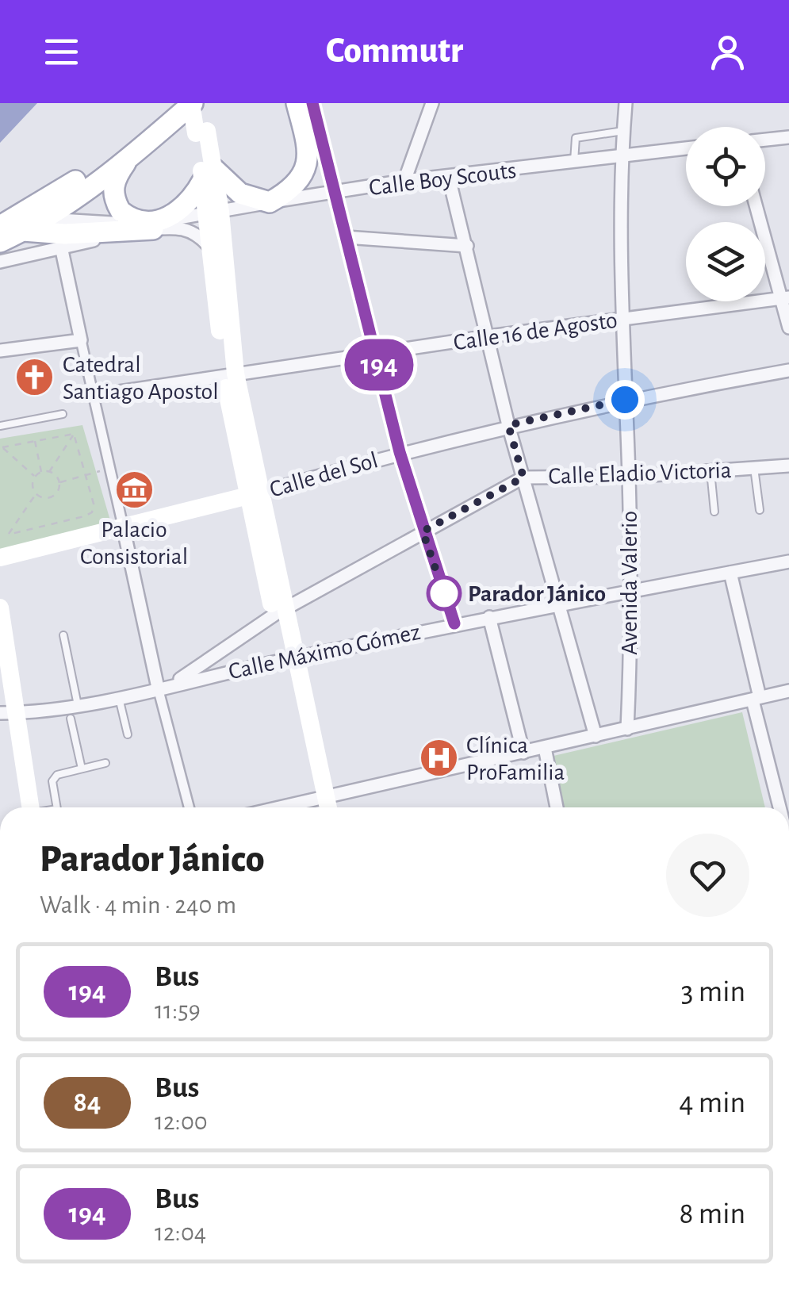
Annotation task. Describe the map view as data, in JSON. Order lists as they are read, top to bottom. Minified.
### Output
{"streets":{"main road":["Calle del Sol"],"street":["Calle Boy Scouts","Calle 16 de Agosto","Calle Eladio Victoria","Avenida Valerio","Calle Máximo Gómez"]},"crossings":[["Calle Boy Scouts","Avenida Valerio"],["Calle 16 de Agosto","Avenida Valerio"],["Calle Eladio Victoria","Avenida Valerio"],["Calle Eladio Victoria","Calle Máximo Gómez"],["Calle del Sol","Avenida Valerio"],["Avenida Valerio","Calle Máximo Gómez"]],"places":{"church":["Catedral Santiago Apostol"],"museum":["Palacio Consistorial"],"other":["Parador Jánico"],"hospital":["Clínica ProFamilia"]},"lines":["bus line 194"],"page":{"header":"Commutr","on_map":"194","heading":["Parador Jánico","Walk · 4 min · 240 m"],"list":[{"mark":"194","name":"Bus","note":"11:59","value":"3 min"},{"mark":"84","name":"Bus","note":"12:00","value":"4 min"},{"mark":"194","name":"Bus","note":"12:04","value":"8 min"}]}}
